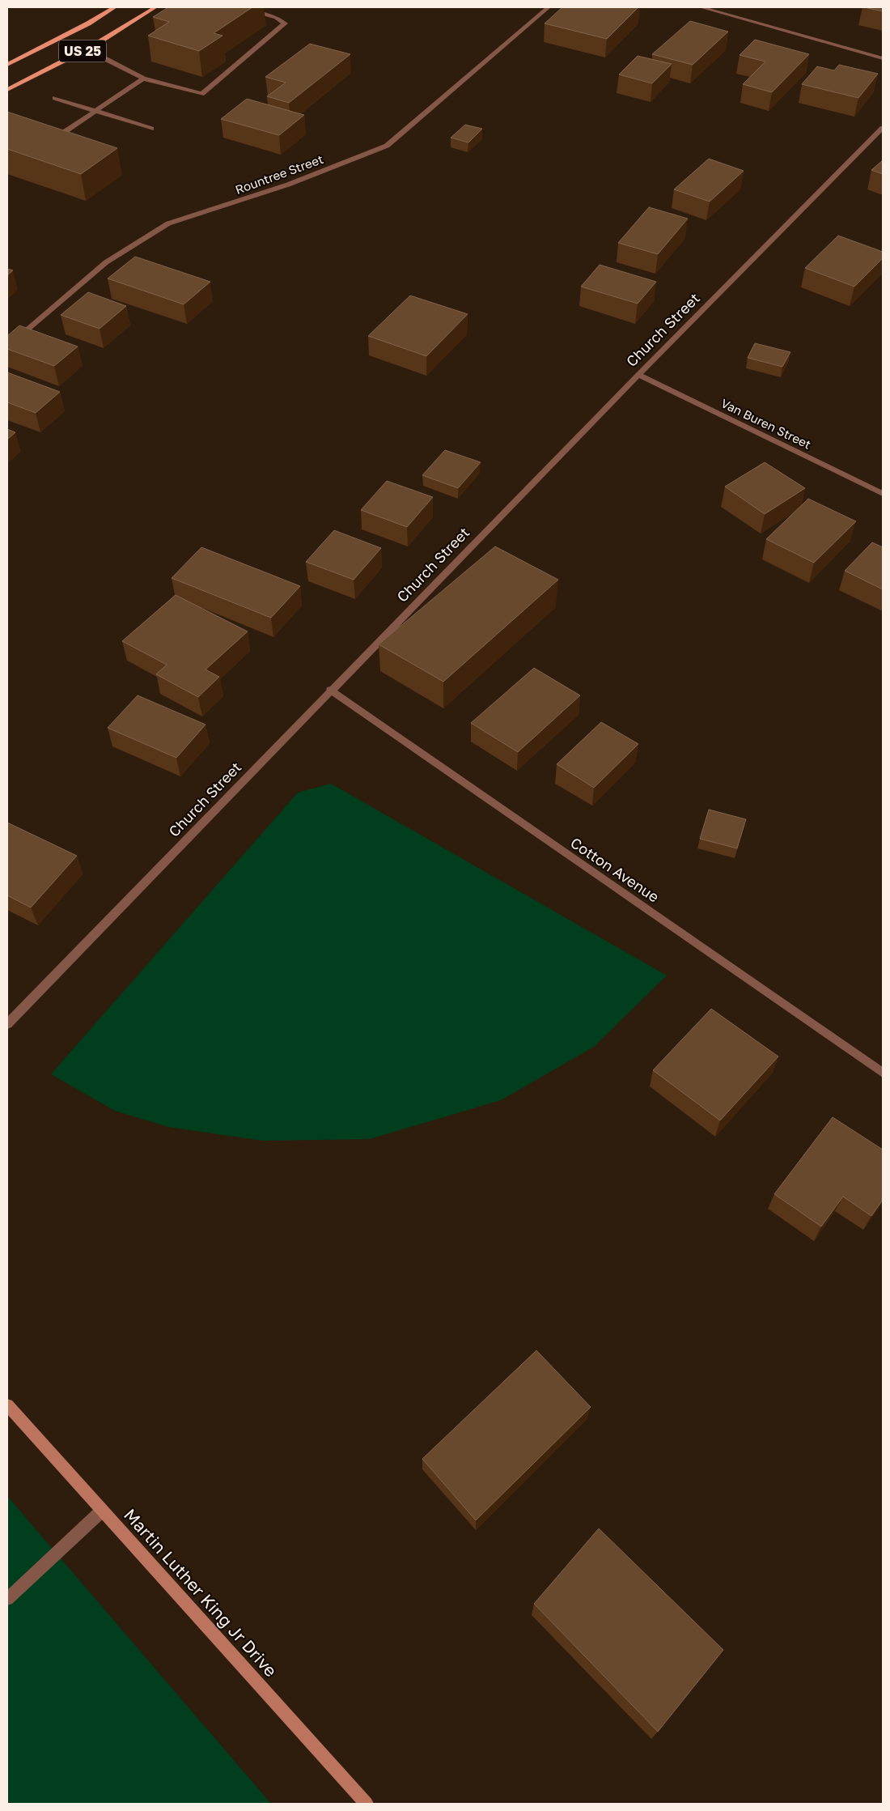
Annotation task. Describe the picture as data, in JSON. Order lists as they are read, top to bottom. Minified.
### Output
{"streets":{"main road":["US 25"],"street":["Rountree Street","Church Street","Van Buren Street","Cotton Avenue","Martin Luther King Jr Drive"]},"crossings":[["Church Street","Van Buren Street"],["Church Street","Cotton Avenue"]]}
